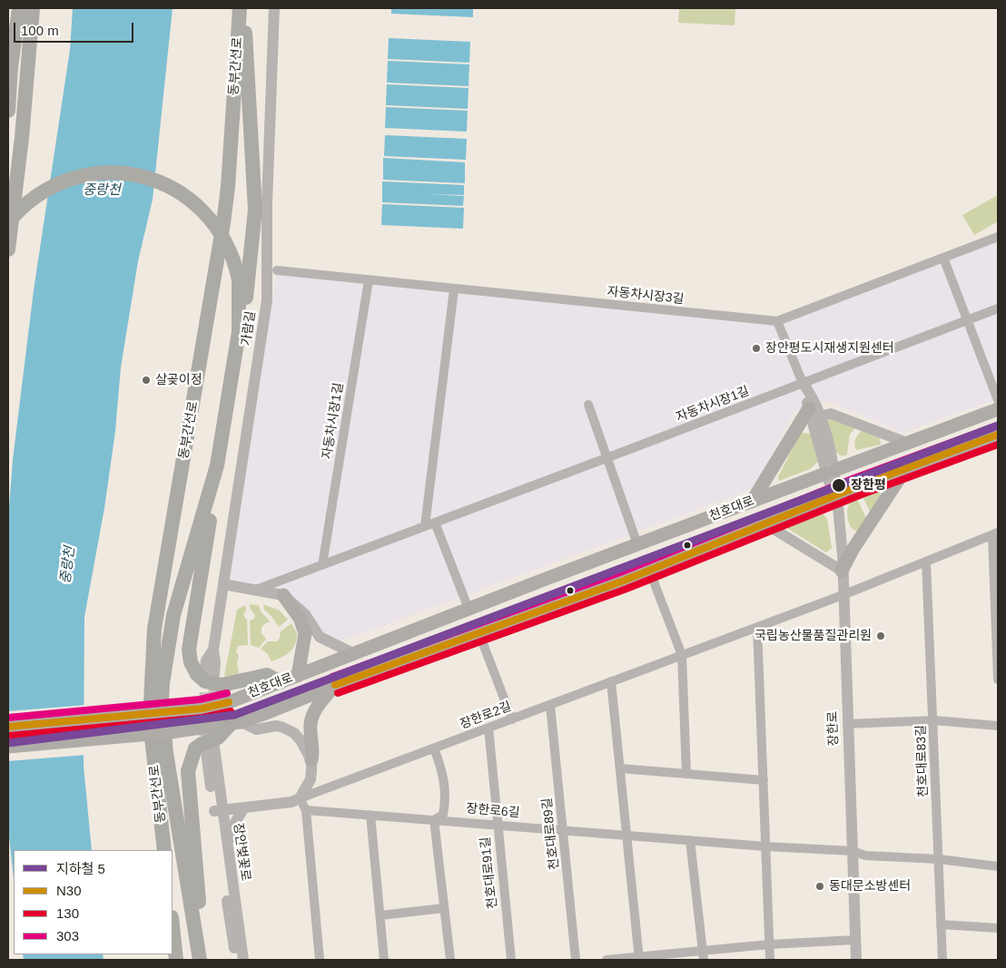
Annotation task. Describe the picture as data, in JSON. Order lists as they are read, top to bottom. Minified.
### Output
{"streets":{"highway":["동부간선로"],"main road":["천호대로"],"street":["자동차시장3길","가람길","자동차시장1길","장한로2길","장한로","천호대로83길","장한로6길","천호대로89길","장안벚꽃로","천호대로91길"]},"crossings":[["자동차시장3길","자동차시장1길"],["자동차시장1길","장한로"],["천호대로","장한로"],["장한로2길","장한로"],["장한로2길","천호대로83길"],["장한로2길","천호대로89길"],["장한로2길","천호대로91길"],["장한로","장한로6길"],["천호대로83길","장한로6길"],["장한로6길","천호대로89길"],["장한로6길","천호대로91길"]],"water":["중랑천"],"places":["장안평도시재생지원센터","살곶이정","장한평","국립농산물품질관리원","동대문소방센터"],"lines":["metro line 5","transit line 303","transit line N30","transit line 130"],"legend":["지하철 5","N30","130","303"],"scale_bar":"100 m"}
